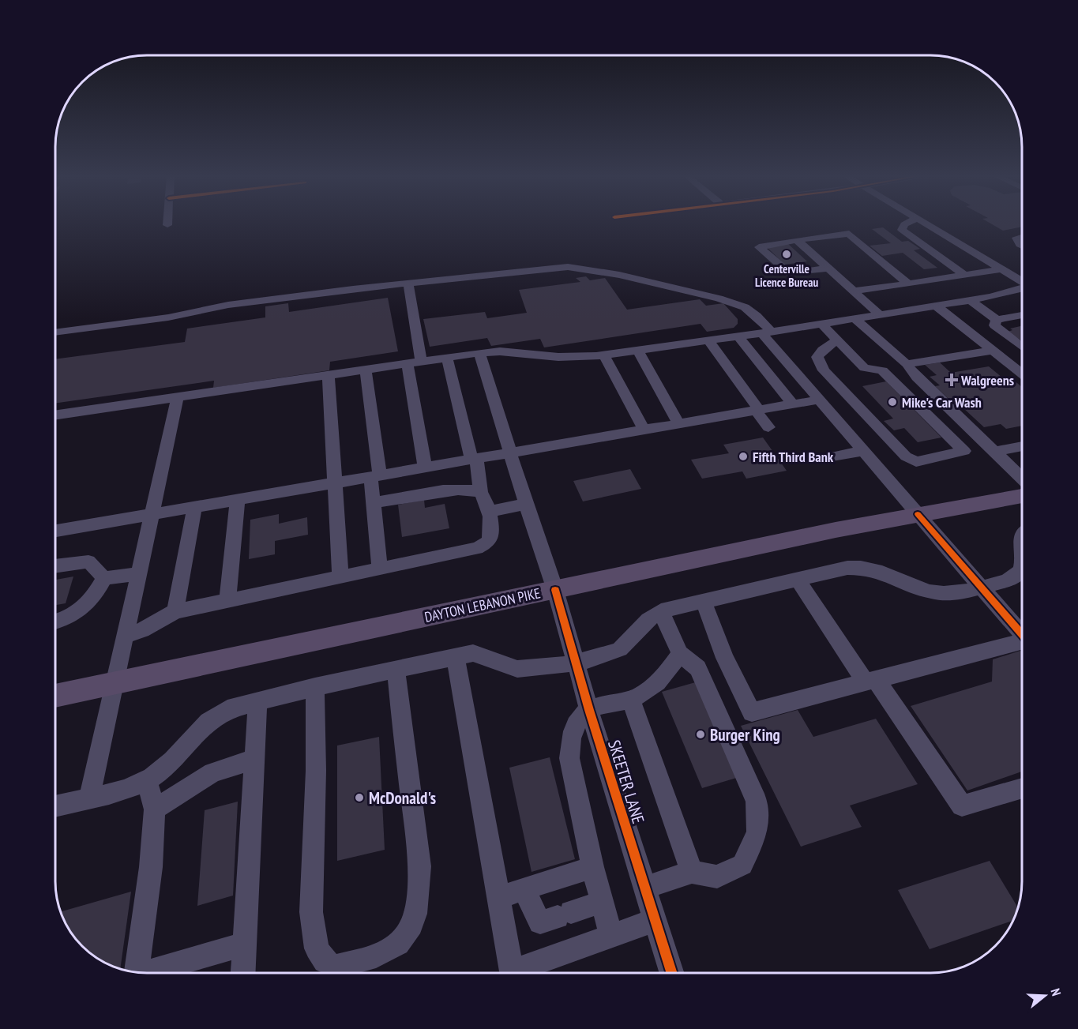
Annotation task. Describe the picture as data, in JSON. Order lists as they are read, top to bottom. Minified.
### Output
{"streets":{"main road":["DAYTON LEBANON PIKE"],"street":["SKEETER LANE"]},"crossings":[["DAYTON LEBANON PIKE","SKEETER LANE"]],"places":{"other":["Centerville Licence Bureau","Mike's Car Wash","Fifth Third Bank","Burger King","McDonald's"],"health":["Walgreens"]},"north":"right"}
